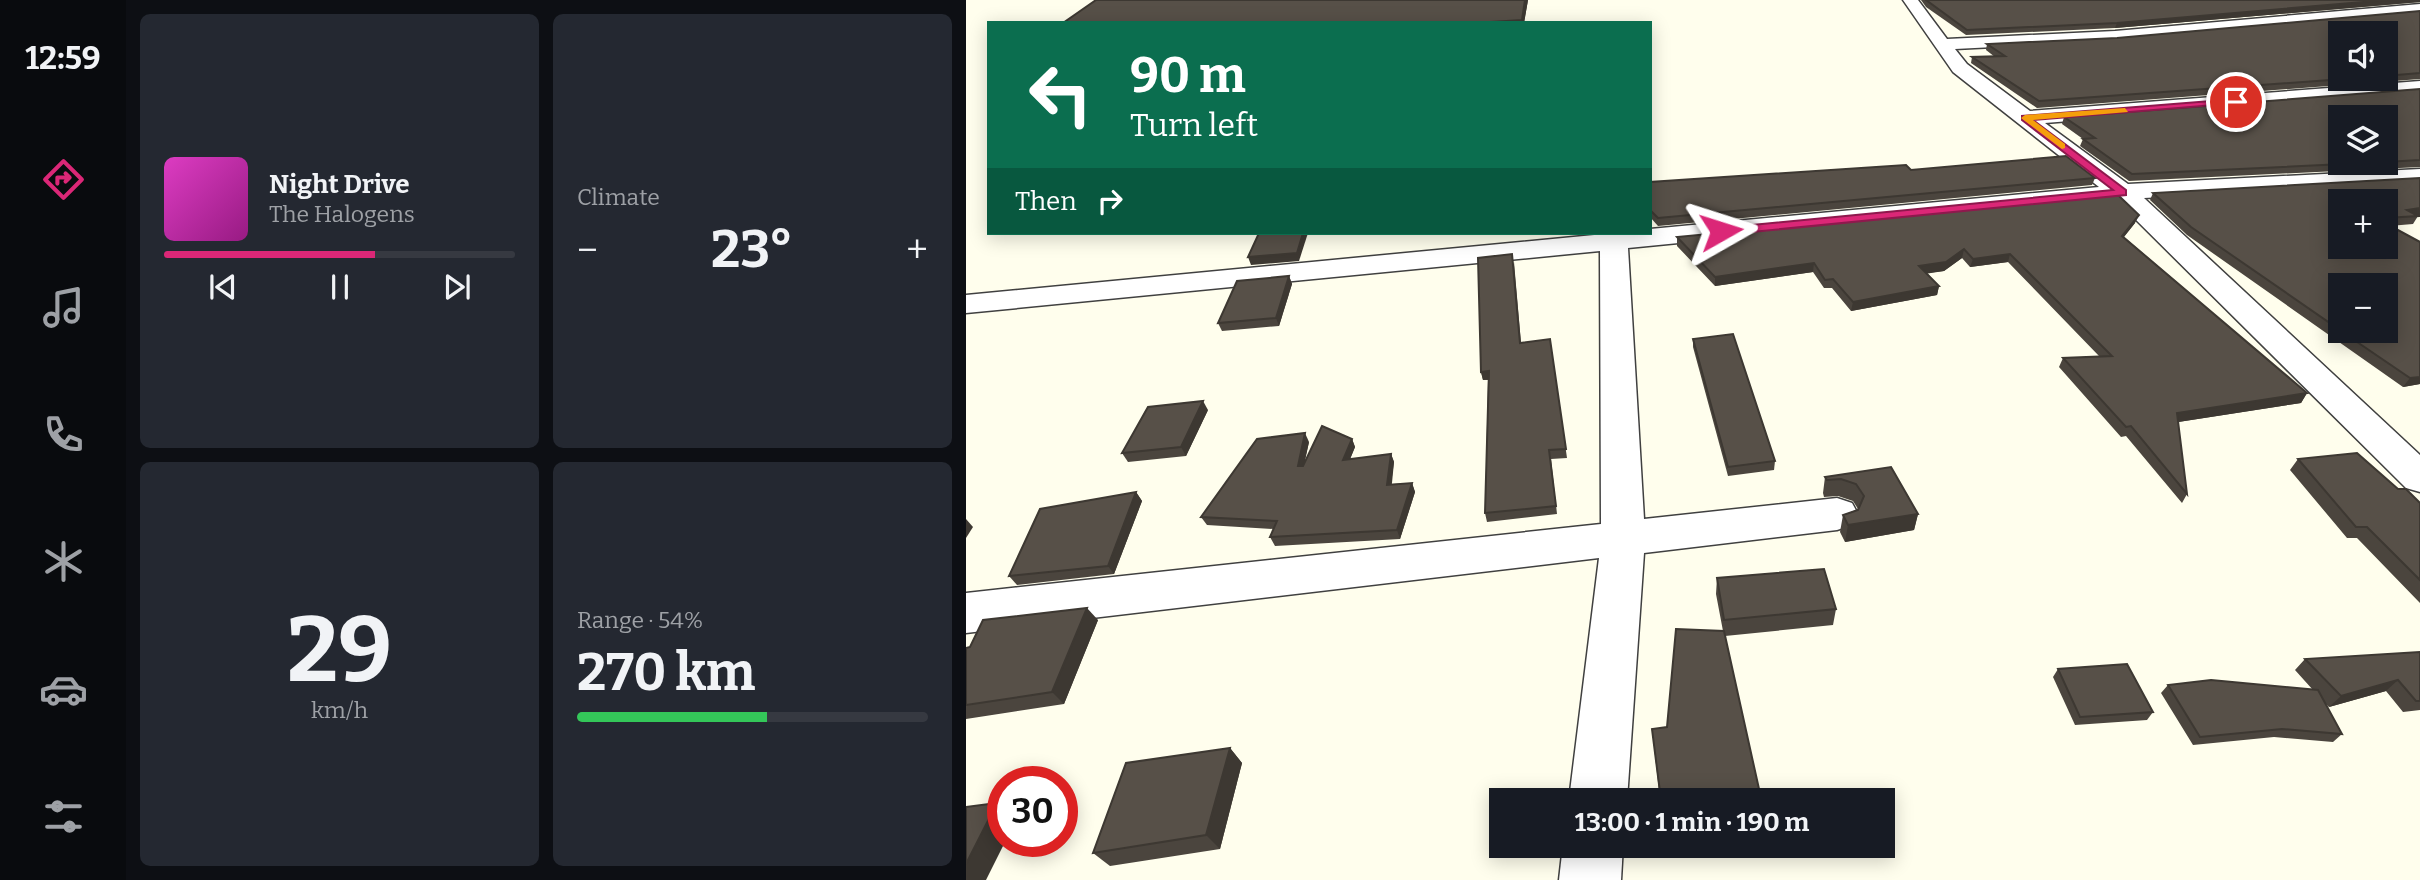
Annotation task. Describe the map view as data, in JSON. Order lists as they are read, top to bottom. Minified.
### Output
{"page":{"tabs":"12:59","tile":["Climate",["29","km/h"],["Range · 54%","270 km"]],"map_buttons":["+","−"],"turn":["90 m","Turn left"],"song":["Night Drive","The Halogens"],"then":"Then","heat":["−","23°","+"],"limit":"30","trip":"13:00 · 1 min · 190 m"}}
